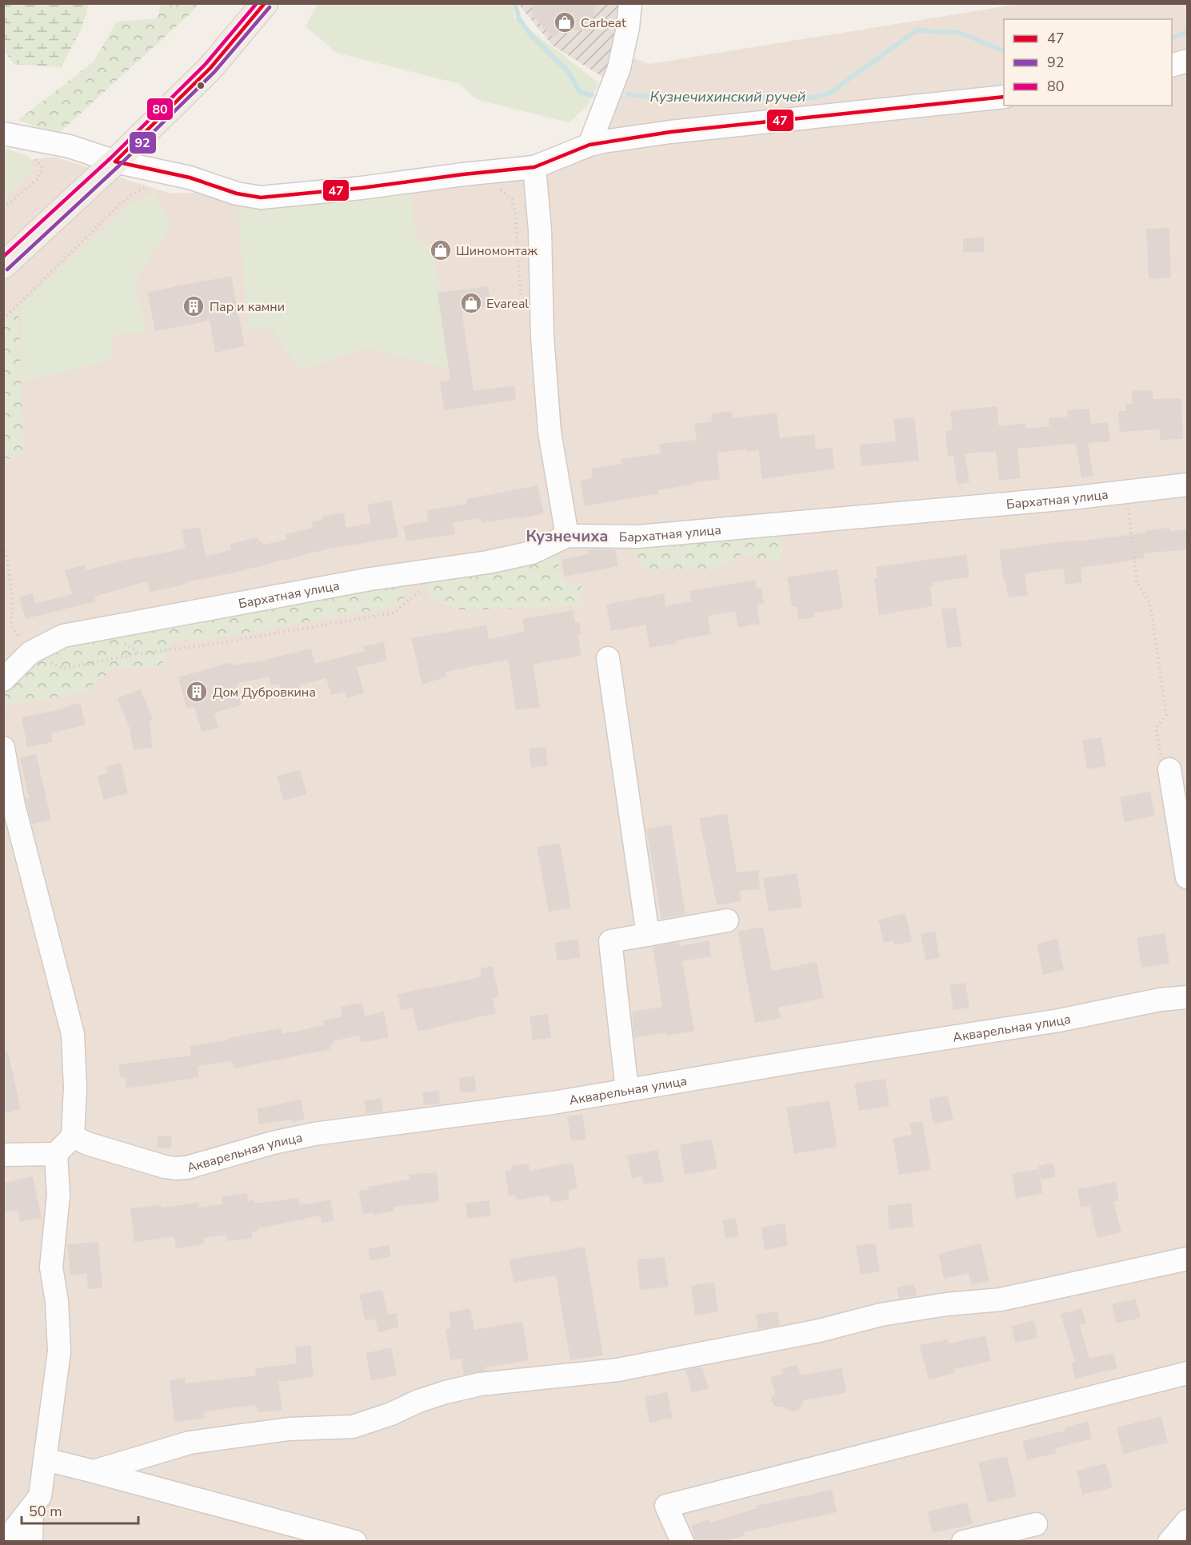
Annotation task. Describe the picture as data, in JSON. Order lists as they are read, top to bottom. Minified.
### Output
{"streets":{"street":["Бархатная улица","Акварельная улица"]},"districts":["Кузнечиха"],"water":["Кузнечихинский ручей"],"places":{"shop":["Carbeat","Шиномонтаж","Evareal"],"building":["Пар и камни","Дом Дубровкина"]},"lines":["transit line 47","transit line 80","transit line 92"],"legend":["47","92","80"],"scale_bar":"50 m"}
